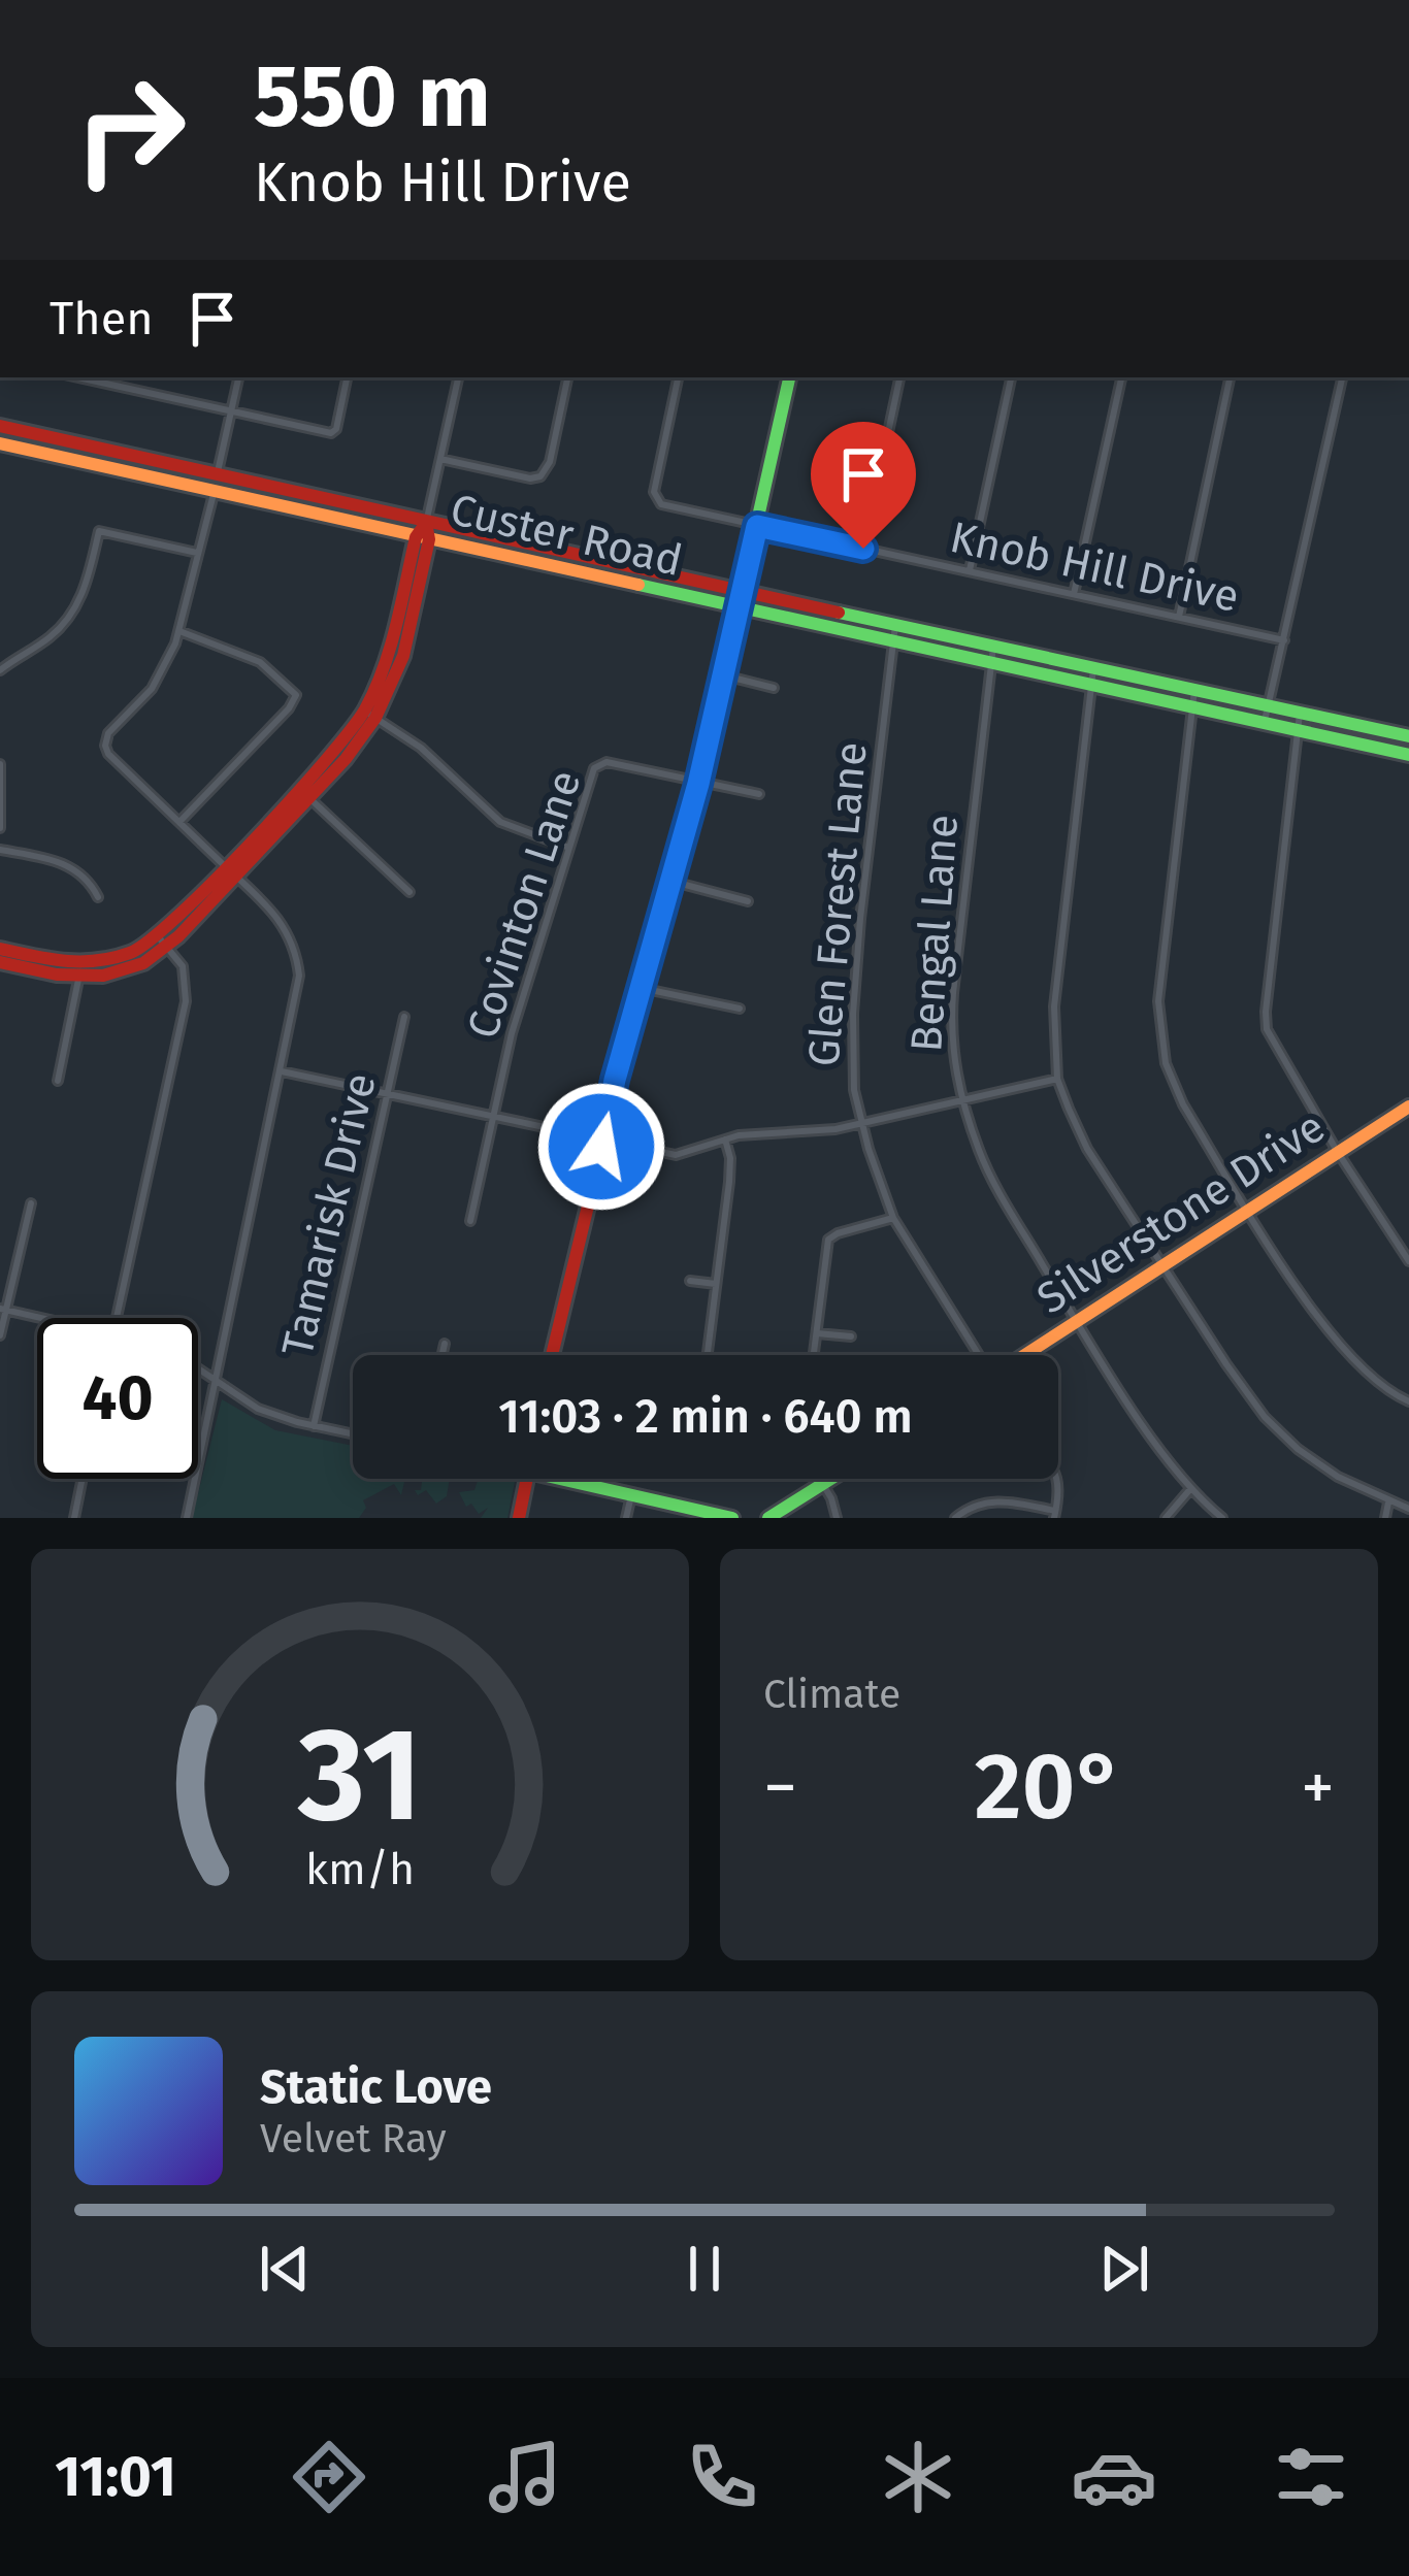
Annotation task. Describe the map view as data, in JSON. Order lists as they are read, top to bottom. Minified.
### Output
{"streets":{"main road":["Custer Road","Silverstone Drive"],"street":["Knob Hill Drive","Covinton Lane","Glen Forest Lane","Bengal Lane","Tamarisk Drive"]},"crossings":[["Custer Road","Glen Forest Lane"],["Custer Road","Bengal Lane"],["Bengal Lane","Silverstone Drive"]],"page":{"turn":["550 m","Knob Hill Drive"],"then":"Then","limit":"40","trip":"11:03 · 2 min · 640 m","tile":"Climate","heat":["−","20°","+"],"song":["Static Love","Velvet Ray"],"tabs":"11:01","gauge":["31","km/h"]}}
